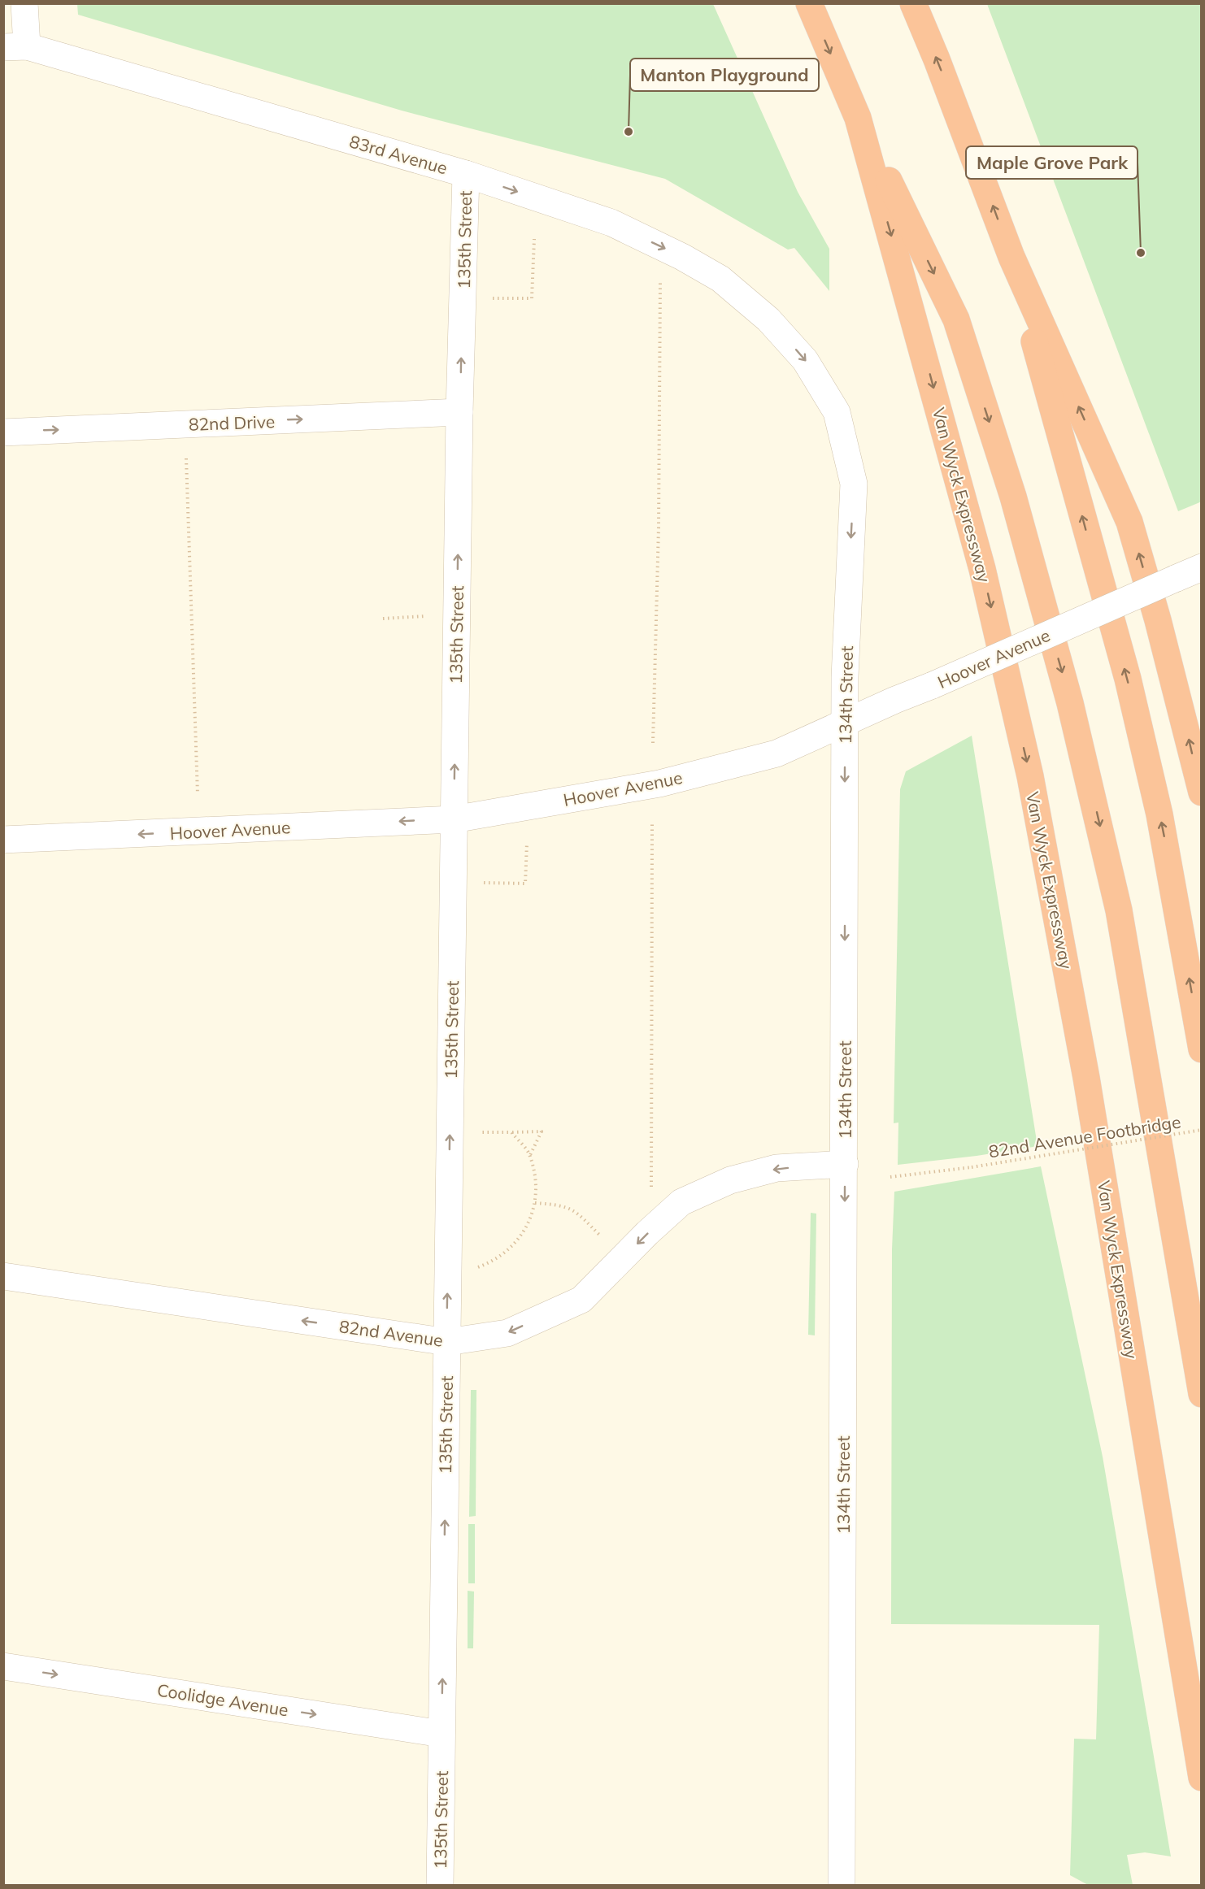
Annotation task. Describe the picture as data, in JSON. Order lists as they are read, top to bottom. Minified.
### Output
{"streets":{"highway":["Van Wyck Expressway"],"street":["83rd Avenue","135th Street","82nd Drive","Hoover Avenue","134th Street","82nd Avenue","Coolidge Avenue"],"path":["82nd Avenue Footbridge"]},"crossings":[["83rd Avenue","135th Street"],["83rd Avenue","134th Street"],["135th Street","82nd Drive"],["135th Street","Hoover Avenue"],["135th Street","82nd Avenue"],["135th Street","Coolidge Avenue"],["Hoover Avenue","134th Street"],["134th Street","82nd Avenue"]],"one_way":["83rd Avenue","135th Street","82nd Drive","Hoover Avenue","134th Street","82nd Avenue","Coolidge Avenue"],"places":["Manton Playground","Maple Grove Park"]}
